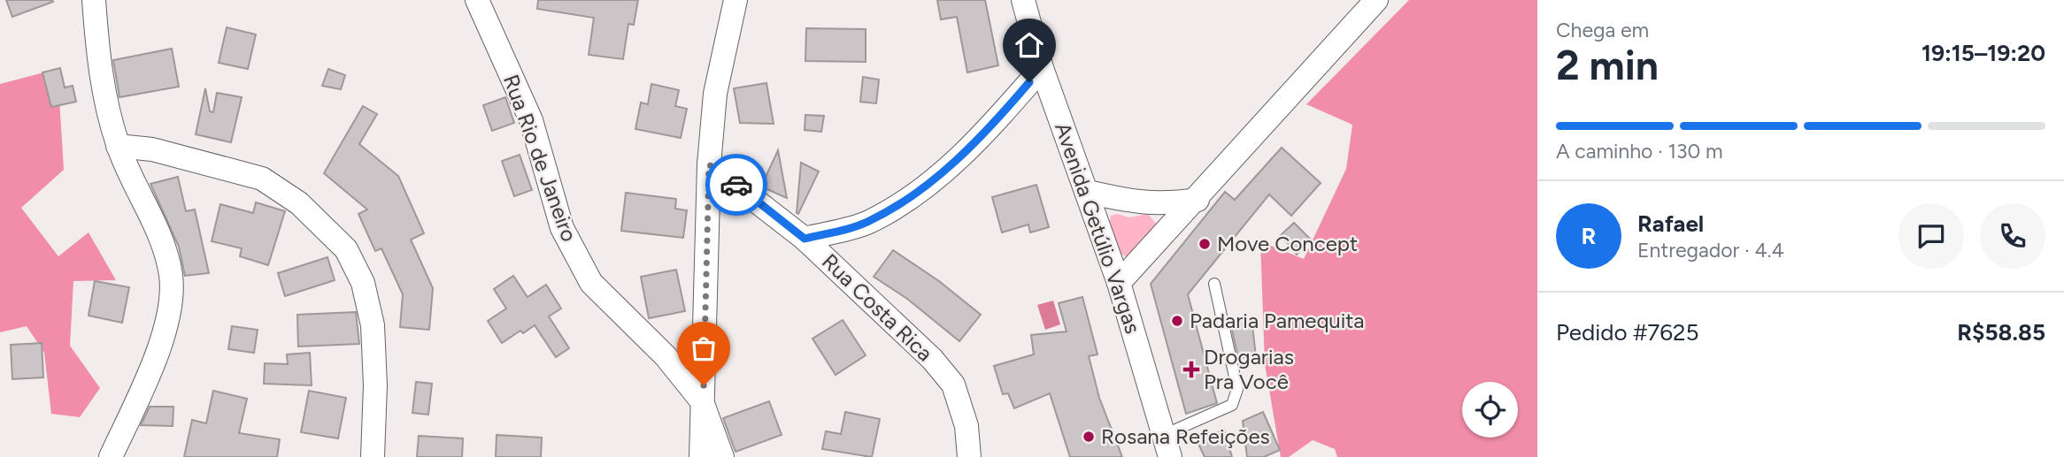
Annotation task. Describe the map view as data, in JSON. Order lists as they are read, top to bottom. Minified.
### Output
{"streets":{"street":["Rua Rio de Janeiro","Avenida Getúlio Vargas","Rua Costa Rica"]},"places":{"other":["Move Concept","Padaria Pamequita","Rosana Refeições"],"health":["Drogarias Pra Você"]},"page":{"heading":["2 min","Chega em","19:15–19:20"],"panel":["Rafael","Entregador · 4.4","Pedido #7625","R$58.85"],"bar":"A caminho · 130 m","round":"R"}}
